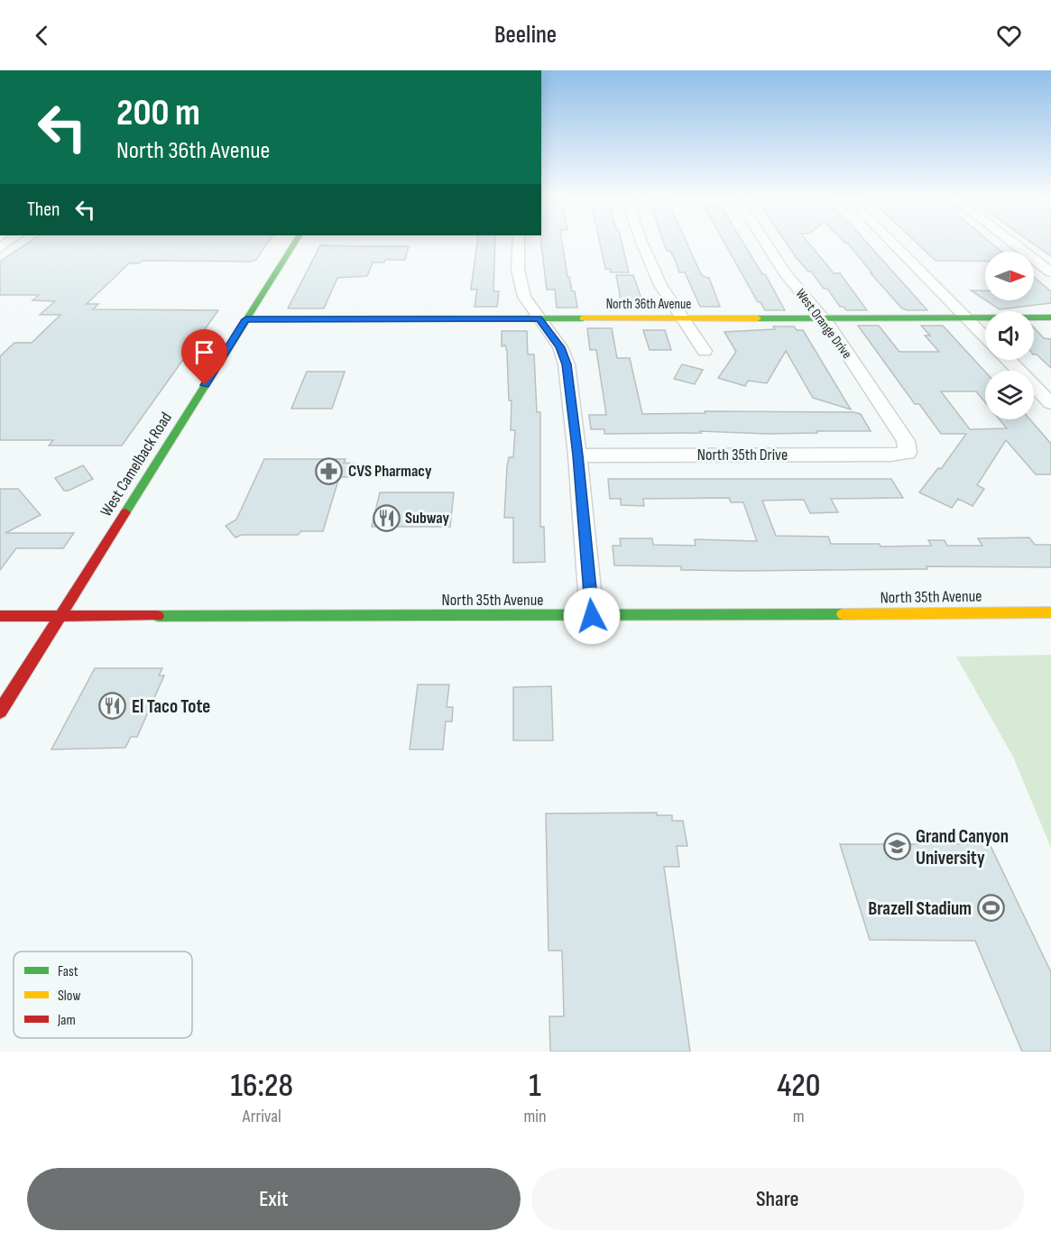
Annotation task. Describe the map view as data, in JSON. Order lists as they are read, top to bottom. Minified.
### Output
{"streets":{"main road":["North 36th Avenue","West Camelback Road","North 35th Avenue"],"street":["West Orange Drive","North 35th Drive"]},"crossings":[["North 36th Avenue","West Orange Drive"],["North 36th Avenue","West Camelback Road"],["West Orange Drive","North 35th Drive"],["West Camelback Road","North 35th Avenue"]],"places":{"pharmacy":["CVS Pharmacy"],"restaurant":["Subway","El Taco Tote"],"school or university":["Grand Canyon University"],"sports":["Brazell Stadium"]},"legend":["Fast","Slow","Jam"],"north":"right","page":{"header":"Beeline","turn":["200 m","North 36th Avenue"],"then":"Then","eta":["16:28","Arrival","1","min","420","m"],"buttons":["Exit","Share"]}}
